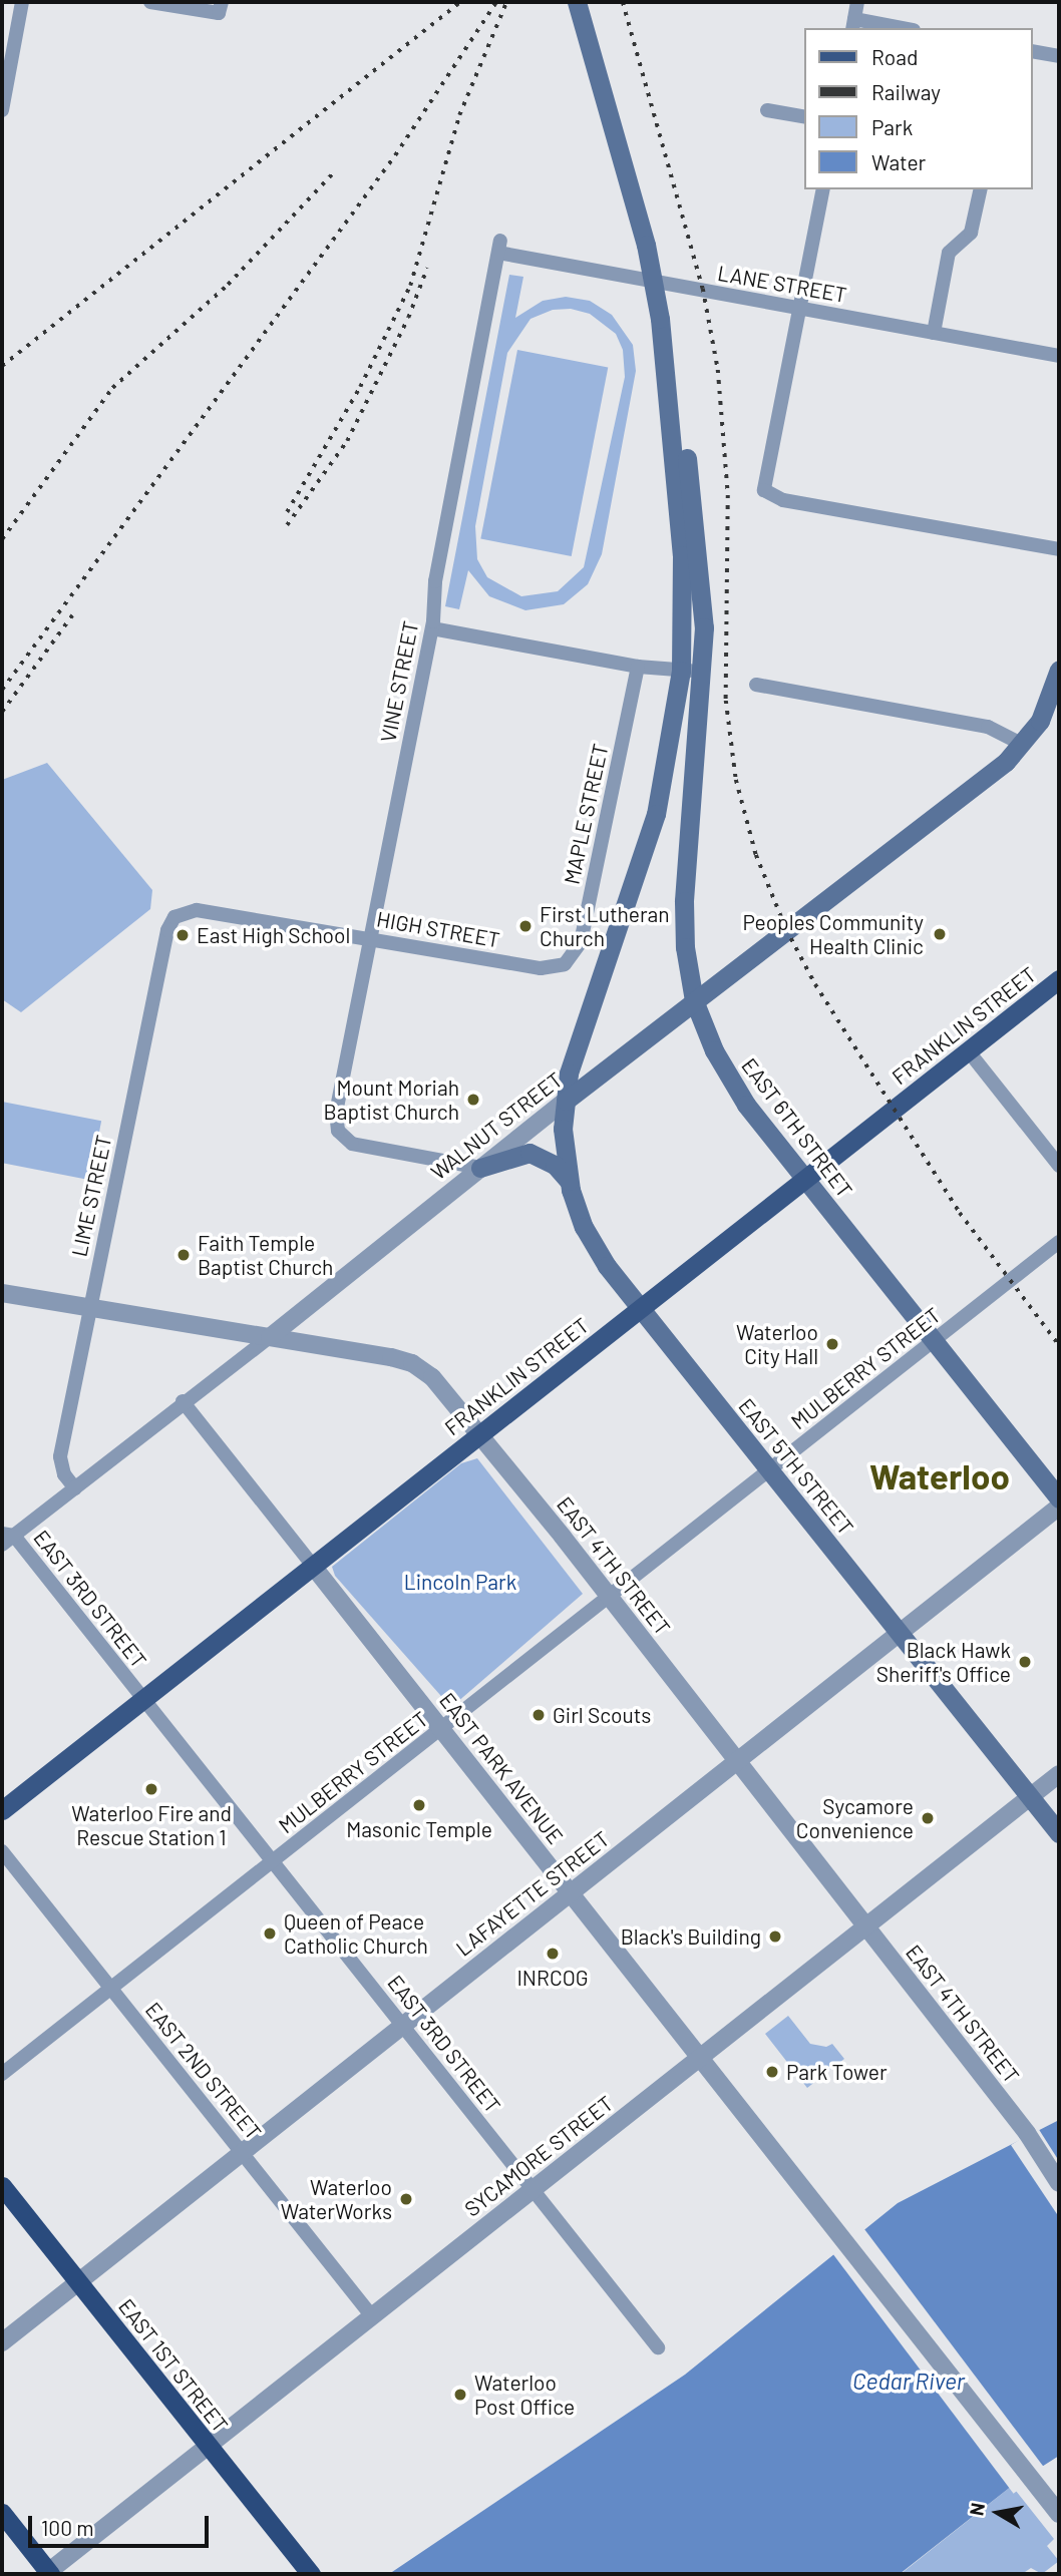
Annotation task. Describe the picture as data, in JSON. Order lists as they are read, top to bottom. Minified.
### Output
{"streets":{"highway":["EAST 1ST STREET"],"main road":["FRANKLIN STREET","WALNUT STREET","EAST 6TH STREET","EAST 5TH STREET"],"street":["LANE STREET","VINE STREET","MAPLE STREET","HIGH STREET","LIME STREET","MULBERRY STREET","EAST 4TH STREET","EAST 3RD STREET","EAST PARK AVENUE","LAFAYETTE STREET","EAST 2ND STREET","SYCAMORE STREET"]},"crossings":[["LANE STREET","VINE STREET"],["VINE STREET","HIGH STREET"],["VINE STREET","WALNUT STREET"],["MAPLE STREET","HIGH STREET"],["HIGH STREET","LIME STREET"],["FRANKLIN STREET","EAST 6TH STREET"],["FRANKLIN STREET","EAST 5TH STREET"],["FRANKLIN STREET","EAST 4TH STREET"],["FRANKLIN STREET","EAST 3RD STREET"],["FRANKLIN STREET","EAST PARK AVENUE"],["WALNUT STREET","EAST 6TH STREET"],["WALNUT STREET","LIME STREET"],["WALNUT STREET","EAST 5TH STREET"],["WALNUT STREET","EAST 4TH STREET"],["WALNUT STREET","EAST 3RD STREET"],["WALNUT STREET","EAST PARK AVENUE"],["EAST 6TH STREET","MULBERRY STREET"],["EAST 6TH STREET","EAST 5TH STREET"],["LIME STREET","EAST 4TH STREET"],["MULBERRY STREET","EAST 5TH STREET"],["MULBERRY STREET","EAST 4TH STREET"],["MULBERRY STREET","EAST 3RD STREET"],["MULBERRY STREET","EAST PARK AVENUE"],["MULBERRY STREET","EAST 2ND STREET"],["EAST 5TH STREET","LAFAYETTE STREET"],["EAST 5TH STREET","SYCAMORE STREET"],["EAST 4TH STREET","LAFAYETTE STREET"],["EAST 4TH STREET","SYCAMORE STREET"],["EAST 3RD STREET","LAFAYETTE STREET"],["EAST 3RD STREET","SYCAMORE STREET"],["EAST PARK AVENUE","LAFAYETTE STREET"],["EAST PARK AVENUE","SYCAMORE STREET"],["LAFAYETTE STREET","EAST 2ND STREET"],["LAFAYETTE STREET","EAST 1ST STREET"],["EAST 2ND STREET","SYCAMORE STREET"],["SYCAMORE STREET","EAST 1ST STREET"]],"districts":["Waterloo"],"water":["Cedar River"],"parks":["Lincoln Park"],"places":["First Lutheran Church","Peoples Community Health Clinic","East High School","Mount Moriah Baptist Church","Faith Temple Baptist Church","Waterloo City Hall","Black Hawk Sheriff's Office","Girl Scouts","Waterloo Fire and Rescue Station 1","Masonic Temple","Sycamore Convenience","Queen of Peace Catholic Church","Black's Building","INRCOG","Park Tower","Waterloo WaterWorks","Waterloo Post Office"],"legend":["Road","Railway","Park","Water"],"scale_bar":"100 m","north":"left"}
